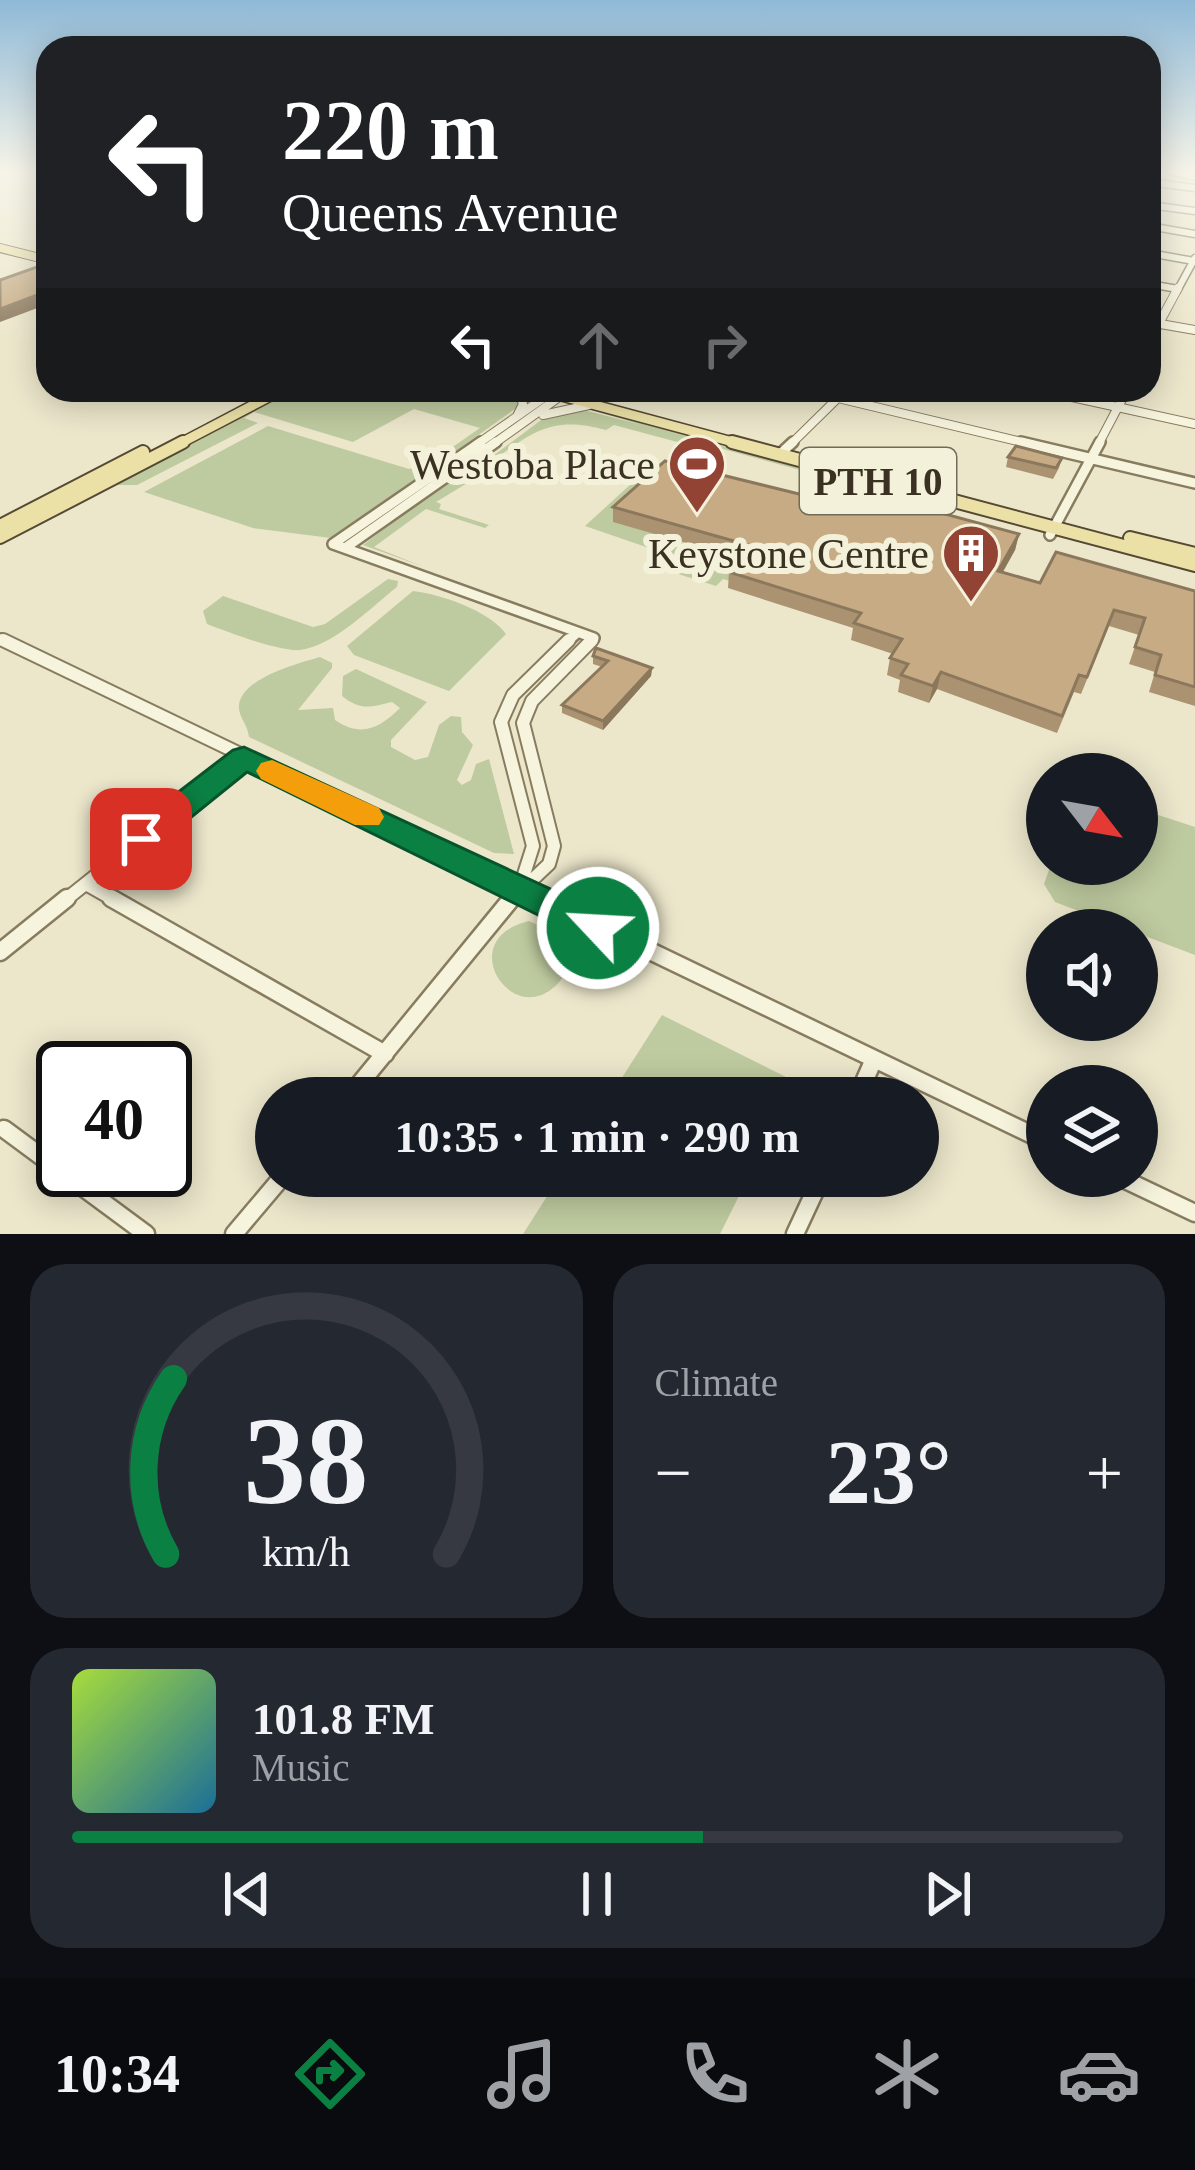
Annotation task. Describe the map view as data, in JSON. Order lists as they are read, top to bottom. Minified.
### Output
{"streets":{"main road":["PTH 10"]},"places":{"sports":["Westoba Place"],"building":["Keystone Centre"]},"north":"bottom right","page":{"turn":["220 m","Queens Avenue"],"limit":"40","trip":"10:35 · 1 min · 290 m","tile":"Climate","heat":["−","23°","+"],"song":["101.8 FM","Music"],"tabs":"10:34","gauge":["38","km/h"]}}
